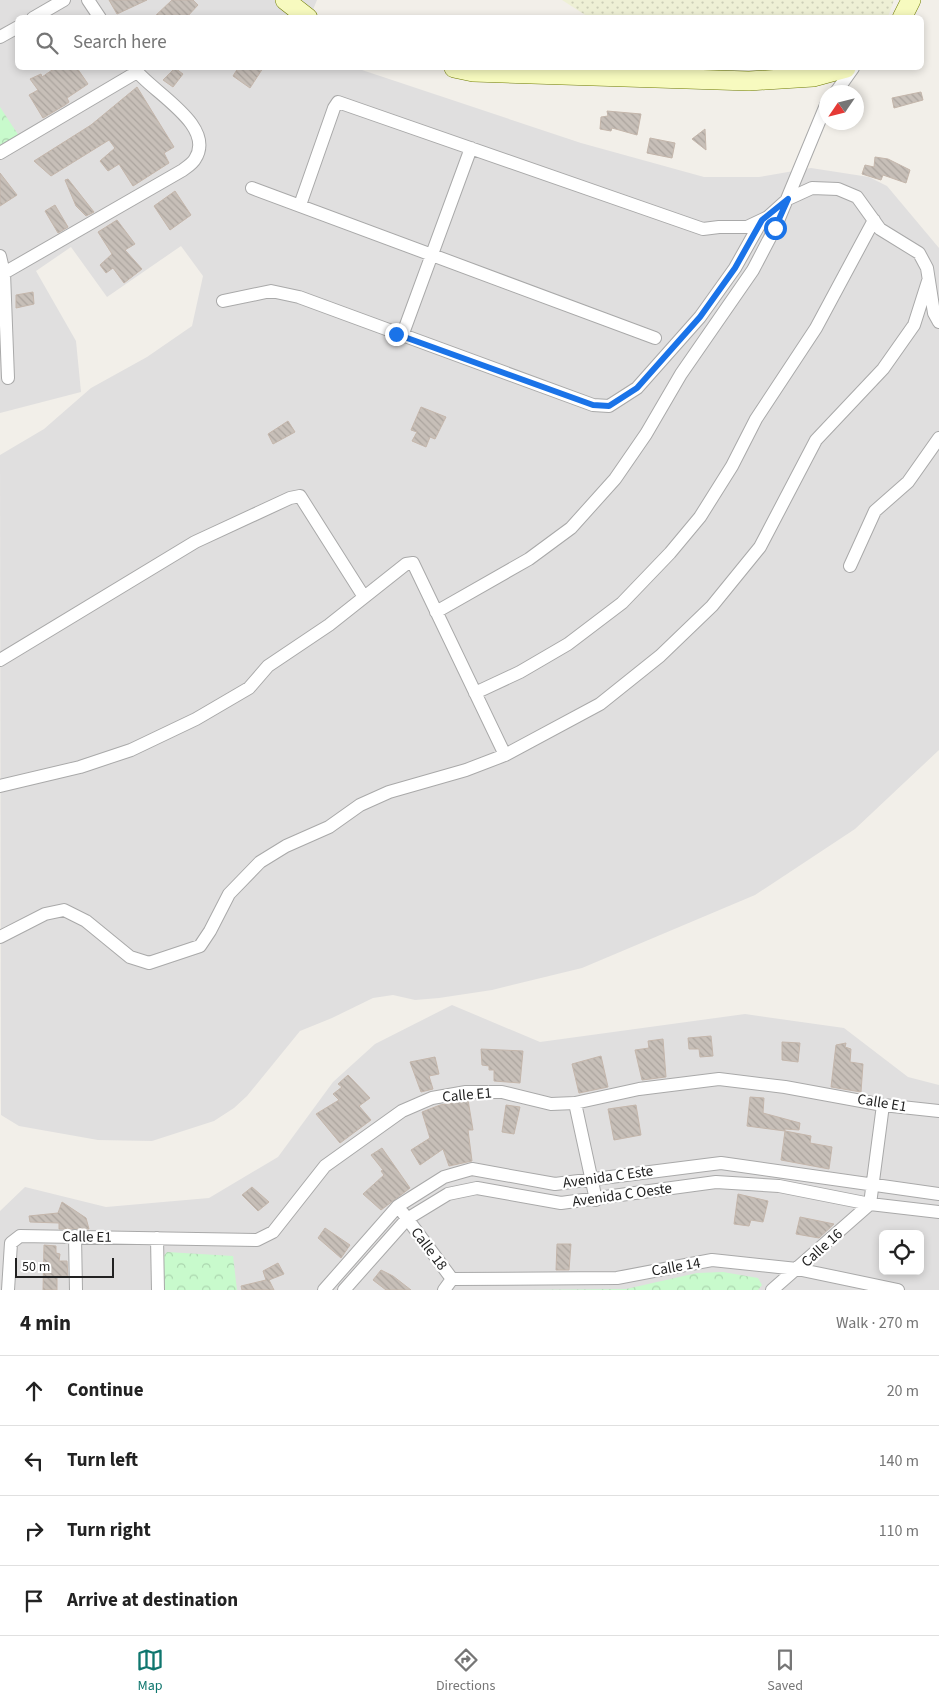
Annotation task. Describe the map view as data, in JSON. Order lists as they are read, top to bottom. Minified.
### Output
{"streets":{"street":["Calle E1","Avenida C Este","Avenida C Oeste","Calle 16","Calle 18","Calle 14"]},"crossings":[["Avenida C Este","Calle 18"],["Avenida C Oeste","Calle 16"],["Avenida C Oeste","Calle 18"],["Calle 16","Calle 14"],["Calle 18","Calle 14"]],"scale_bar":"50 m","north":"bottom left","page":{"search":"Search here","scale":"50 m","heading":["4 min","Walk · 270 m"],"list":[["Continue","20 m"],["Turn left","140 m"],["Turn right","110 m"],"Arrive at destination"],"nav":["Map","Directions","Saved"]}}
